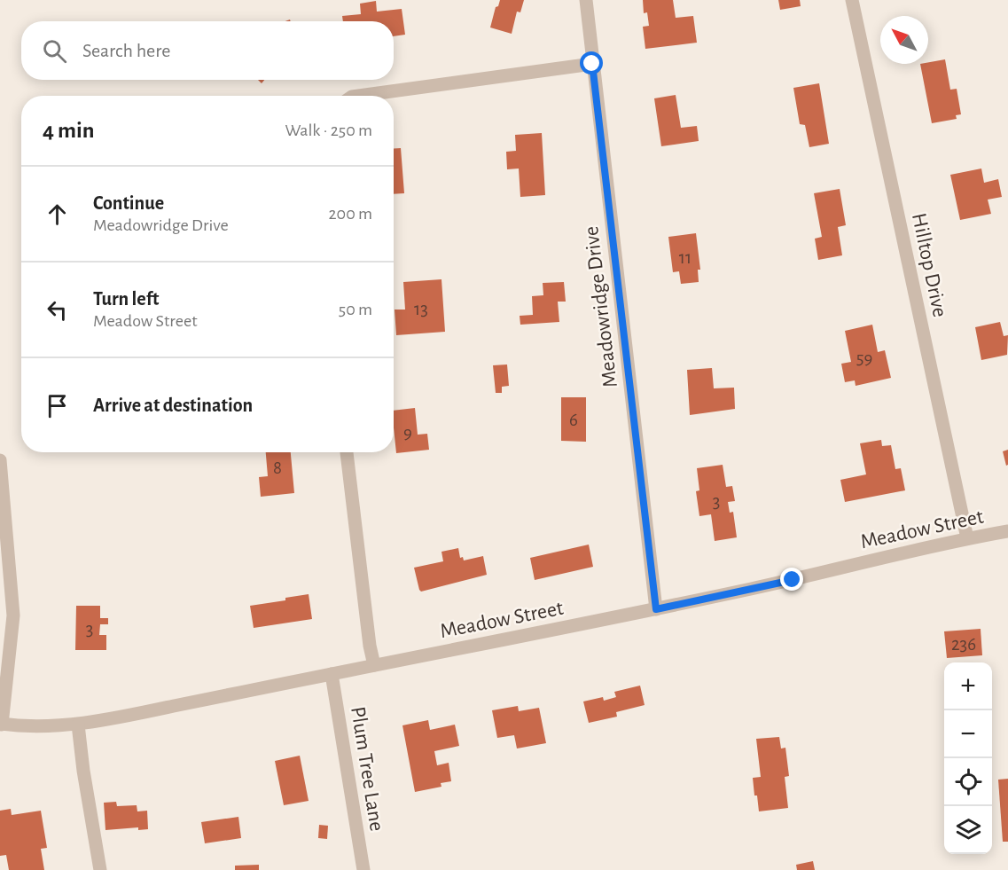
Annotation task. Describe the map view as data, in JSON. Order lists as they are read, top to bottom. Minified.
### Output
{"streets":{"street":["Hilltop Drive","Meadowridge Drive","Meadow Street","Plum Tree Lane"]},"crossings":[["Hilltop Drive","Meadow Street"],["Meadowridge Drive","Meadow Street"],["Meadow Street","Plum Tree Lane"]],"house_numbers":["11","13","59","6","9","8","3","3","236"],"north":"top left","page":{"search":"Search here","heading":["4 min","Walk · 250 m"],"list":[["Continue","Meadowridge Drive","200 m"],["Turn left","Meadow Street","50 m"],"Arrive at destination"],"map_buttons":["+","−"]}}
